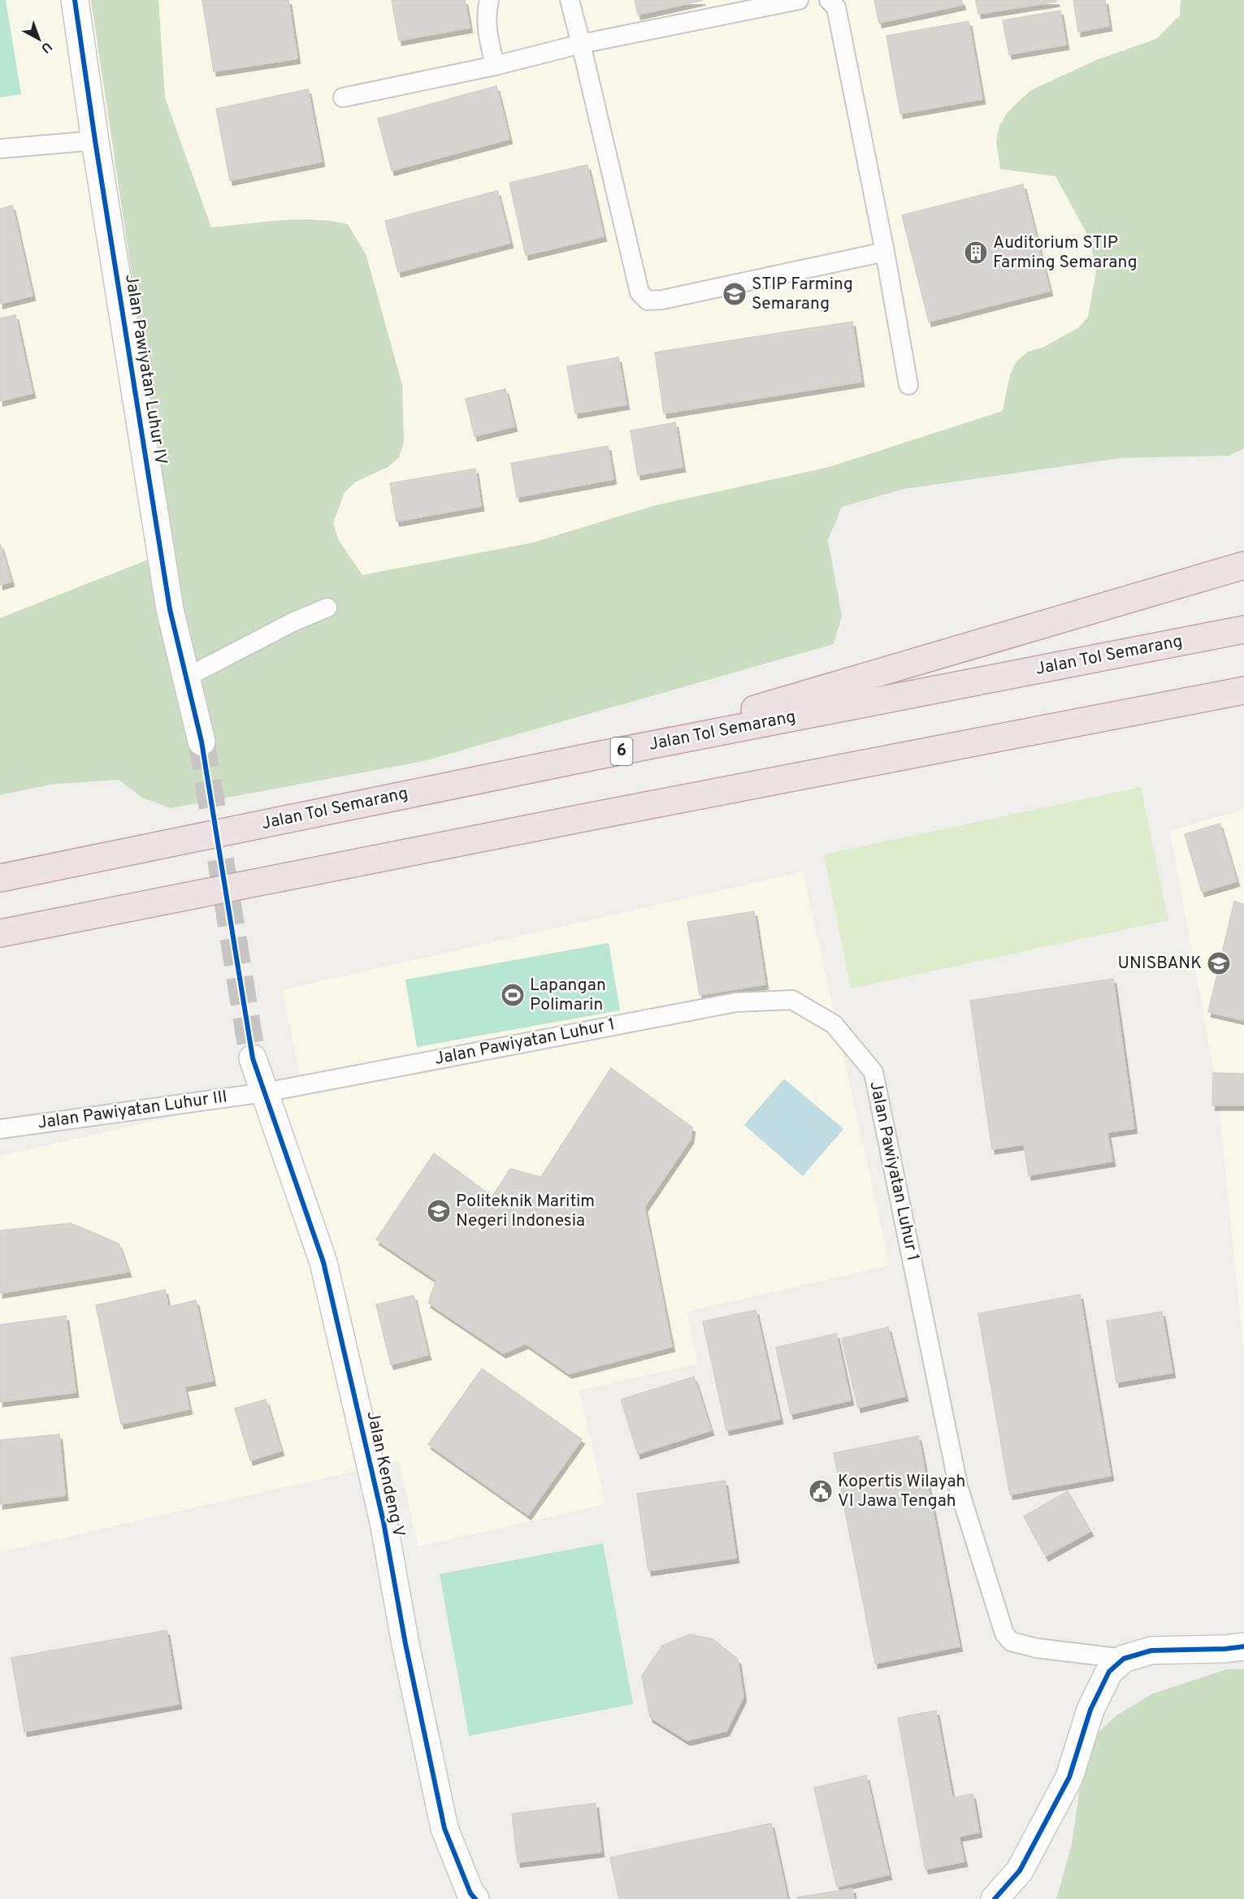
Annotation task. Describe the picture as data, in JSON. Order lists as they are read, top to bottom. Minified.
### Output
{"streets":{"highway":["Jalan Tol Semarang","6"],"street":["Jalan Pawiyatan Luhur IV","Jalan Kendeng V"],"lane":["Jalan Pawiyatan Luhur 1","Jalan Pawiyatan Luhur III"]},"crossings":[["Jalan Pawiyatan Luhur 1","Jalan Pawiyatan Luhur III"],["Jalan Pawiyatan Luhur 1","Jalan Kendeng V"],["Jalan Pawiyatan Luhur III","Jalan Kendeng V"]],"places":{"building":["Auditorium STIP Farming Semarang"],"school or university":["STIP Farming Semarang","UNISBANK","Politeknik Maritim Negeri Indonesia"],"sports":["Lapangan Polimarin"],"public building":["Kopertis Wilayah VI Jawa Tengah"]},"north":"bottom right"}
